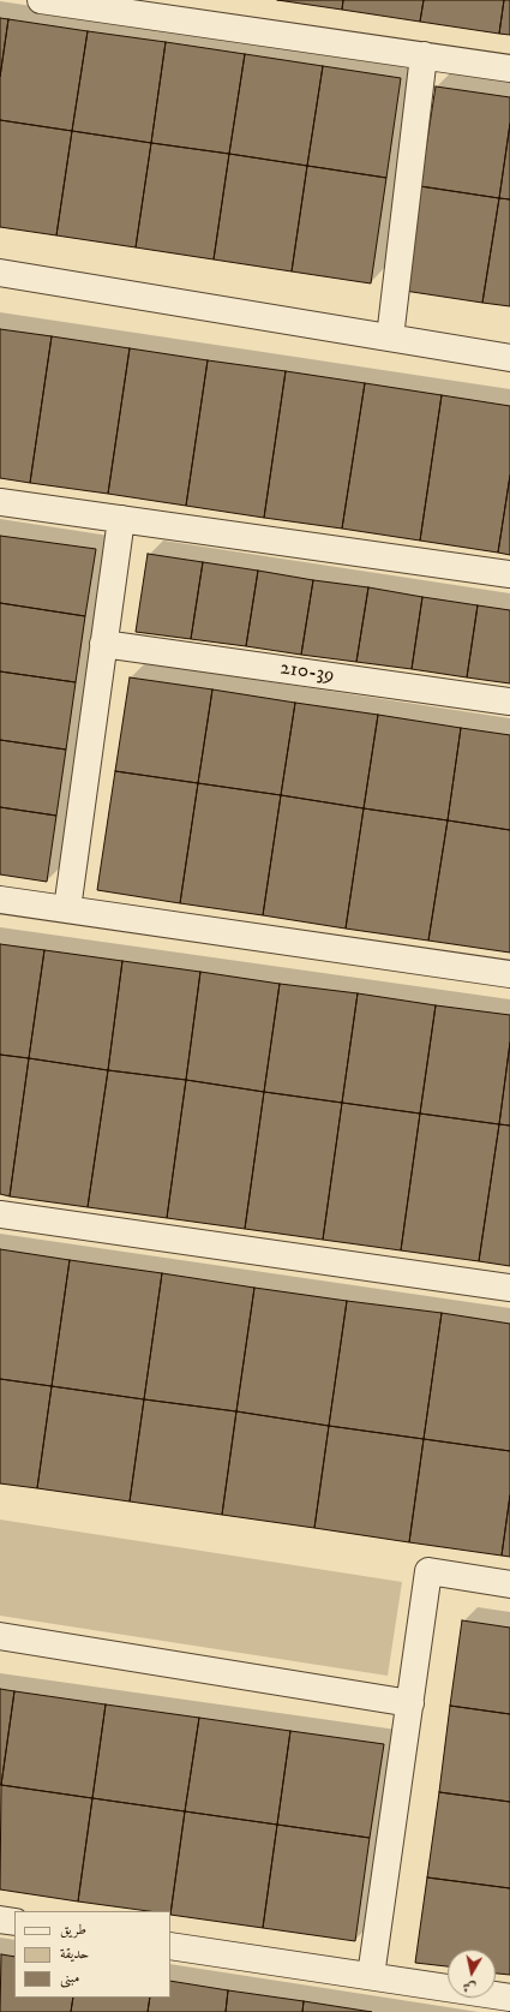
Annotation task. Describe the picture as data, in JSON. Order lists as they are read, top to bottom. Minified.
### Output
{"streets":{"street":["210-39"]},"legend":["طريق","حديقة","مبنى"],"north":"bottom"}
